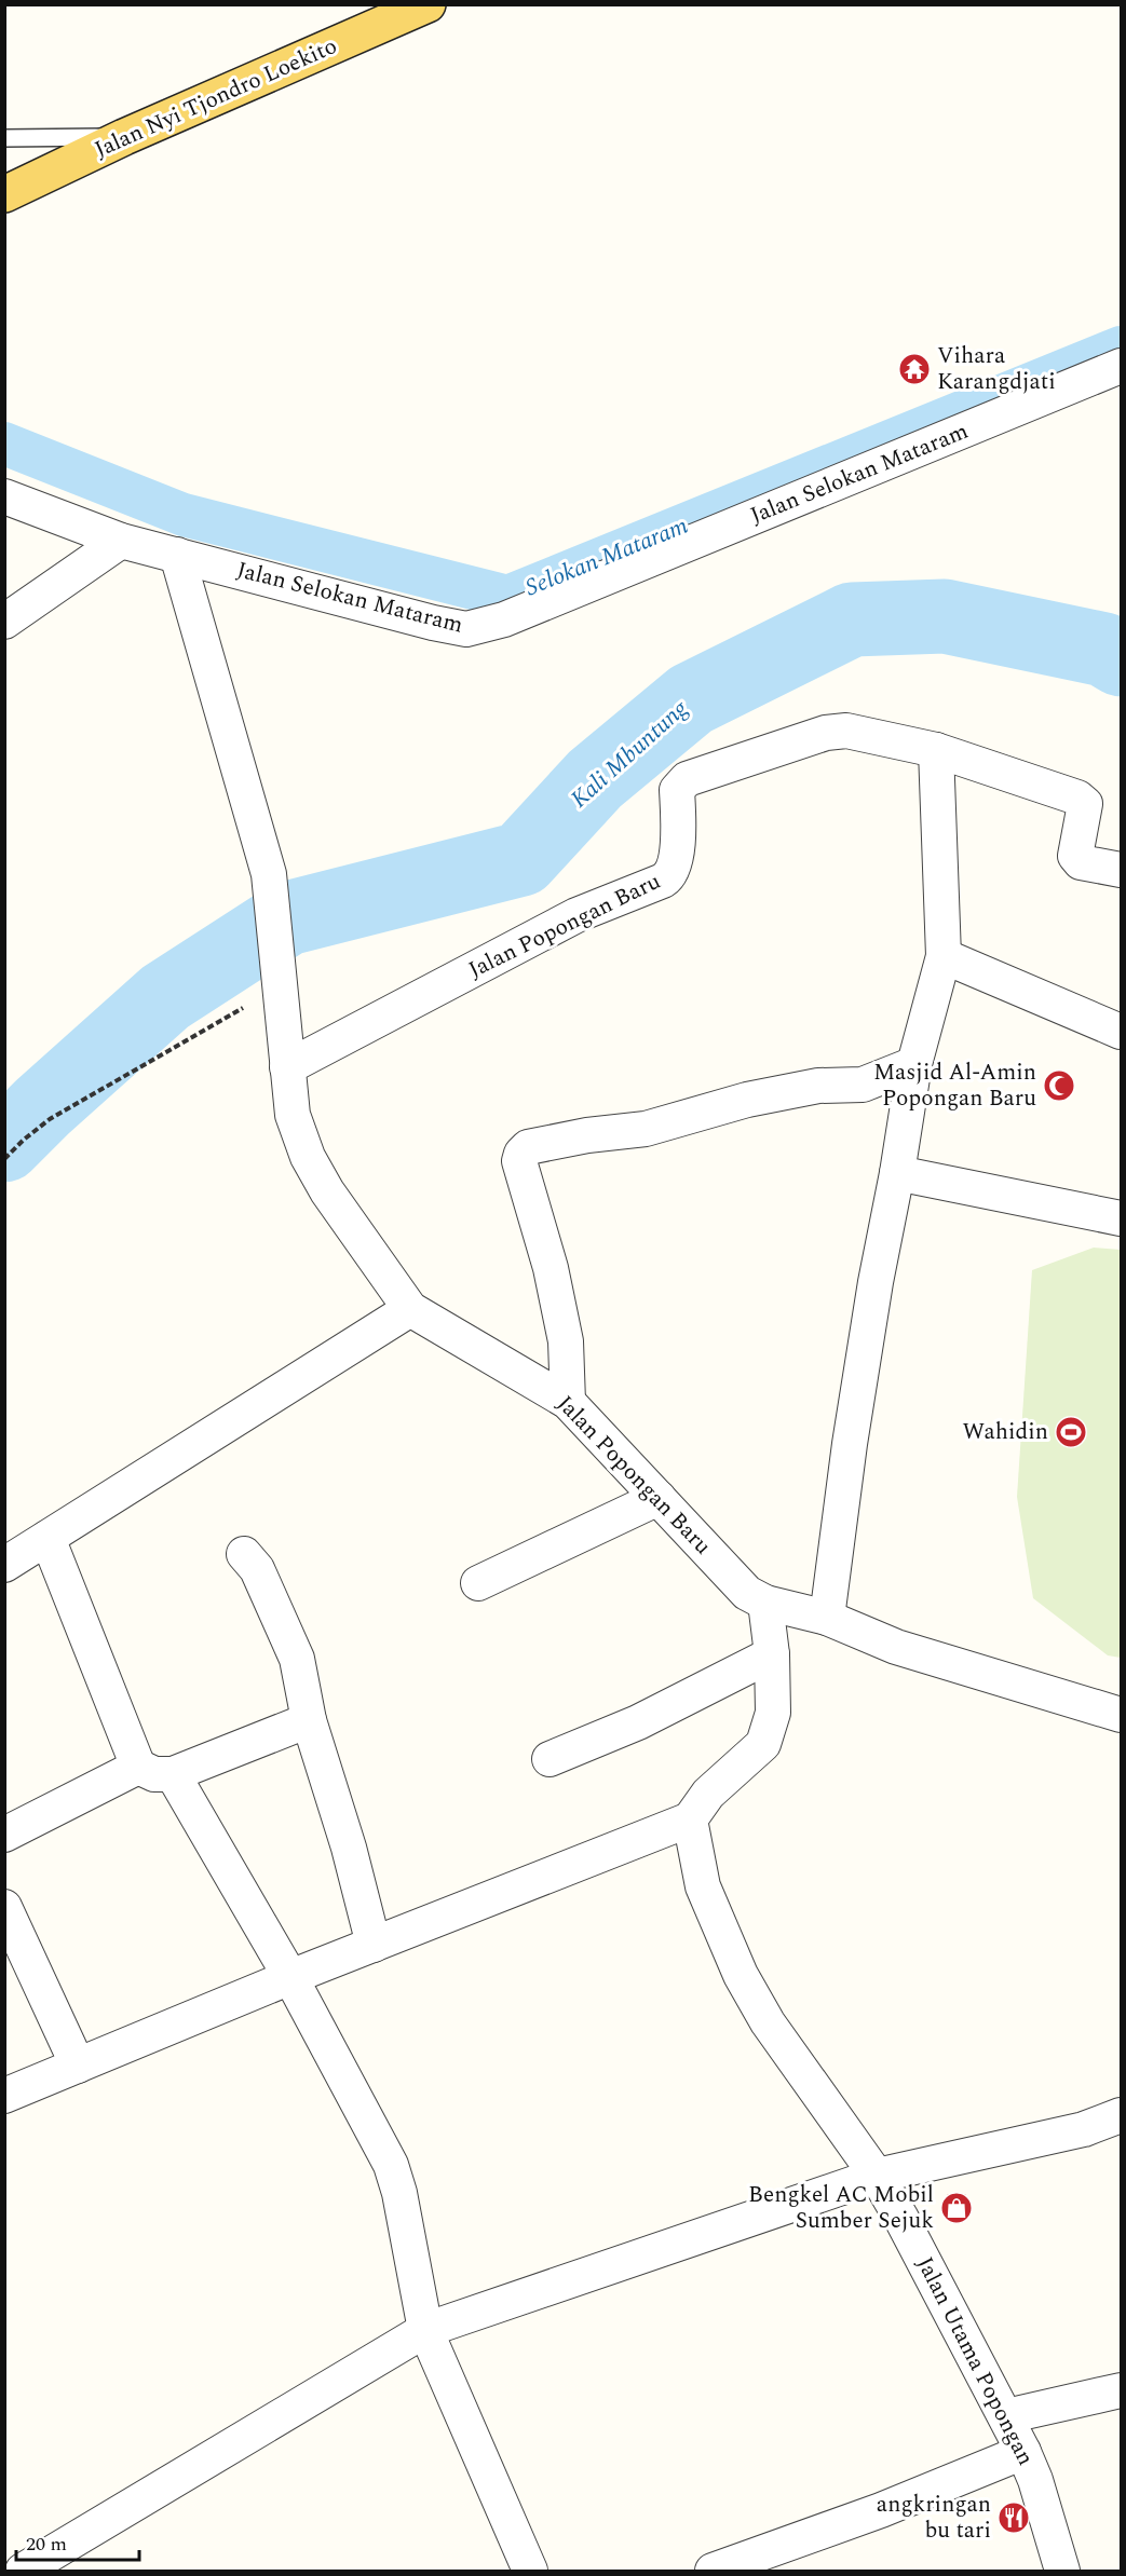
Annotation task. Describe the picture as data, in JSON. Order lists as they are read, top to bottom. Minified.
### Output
{"streets":{"main road":["Jalan Nyi Tjondro Loekito"],"street":["Jalan Selokan Mataram","Jalan Popongan Baru","Jalan Utama Popongan"]},"crossings":[["Jalan Selokan Mataram","Jalan Popongan Baru"]],"water":["Selokan Mataram","Kali Mbuntung"],"places":{"temple":["Vihara Karangdjati"],"mosque":["Masjid Al-Amin Popongan Baru"],"sports":["Wahidin"],"shop":["Bengkel AC Mobil Sumber Sejuk"],"restaurant":["angkringan bu tari"]},"scale_bar":"20 m"}
